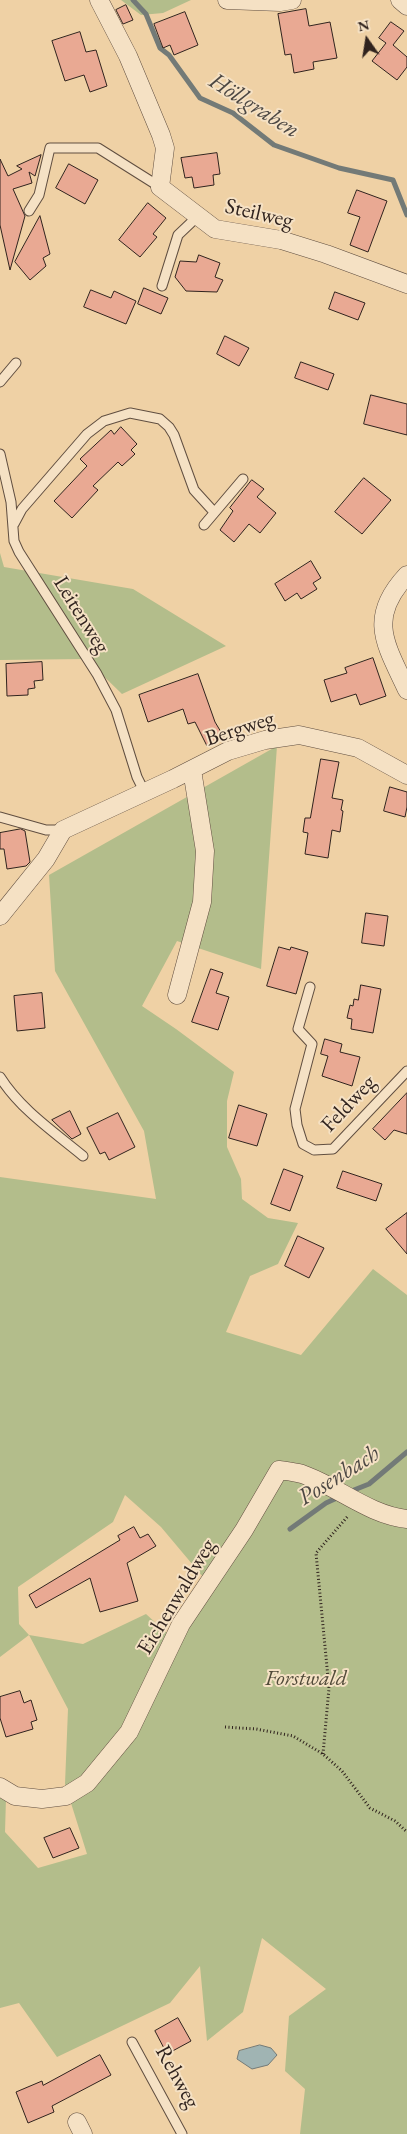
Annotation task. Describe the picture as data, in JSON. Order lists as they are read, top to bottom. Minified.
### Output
{"streets":{"street":["Steilweg","Bergweg","Eichenwaldweg"],"lane":["Leitenweg","Feldweg","Rehweg"]},"crossings":[["Leitenweg","Bergweg"]],"water":["Höllgraben","Posenbach"],"parks":["Forstwald"],"north":"top"}
